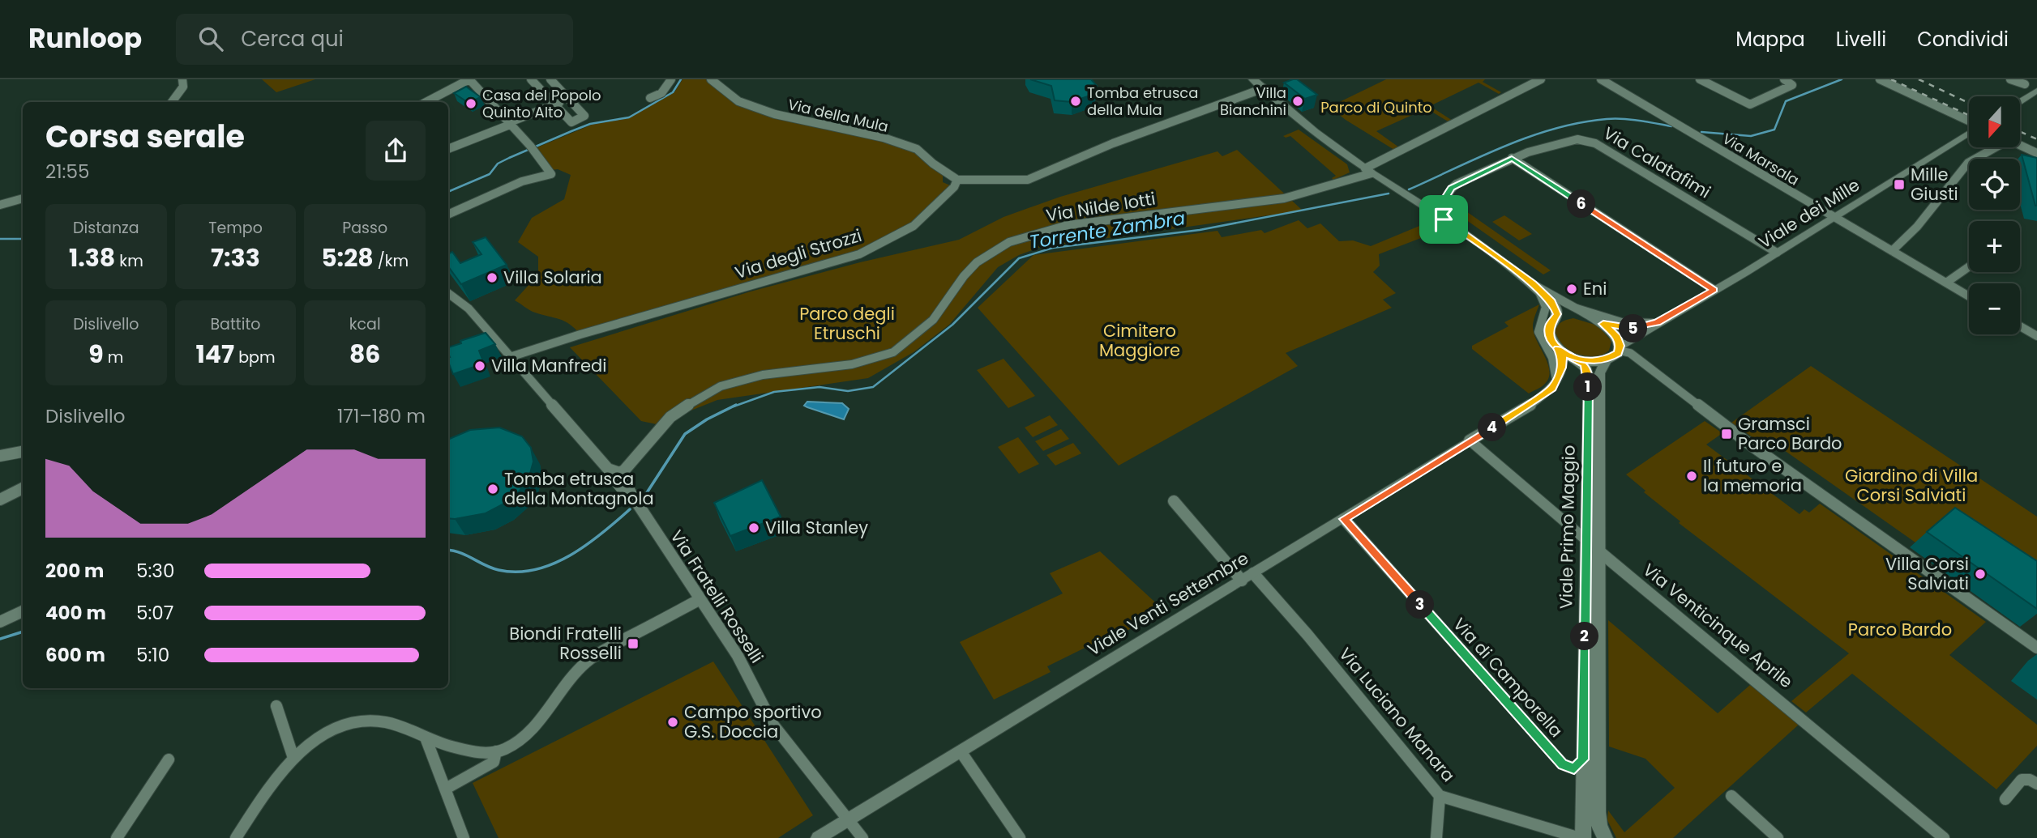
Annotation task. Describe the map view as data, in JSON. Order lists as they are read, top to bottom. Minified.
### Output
{"streets":{"main road":["Viale Primo Maggio"],"street":["Via della Mula","Via Marsala","Via Calatafimi","Via Nilde Iotti","Viale dei Mille","Via degli Strozzi","Via Fratelli Rosselli","Viale Venti Settembre","Via Venticinque Aprile","Via di Camporella","Via Luciano Manara"]},"crossings":[["Via della Mula","Via degli Strozzi"],["Via Marsala","Viale dei Mille"],["Via Calatafimi","Viale dei Mille"],["Via Nilde Iotti","Via Fratelli Rosselli"],["Viale Primo Maggio","Via Venticinque Aprile"],["Viale Primo Maggio","Via di Camporella"],["Viale Primo Maggio","Via Luciano Manara"],["Via Fratelli Rosselli","Viale Venti Settembre"],["Viale Venti Settembre","Via Venticinque Aprile"],["Viale Venti Settembre","Via di Camporella"],["Viale Venti Settembre","Via Luciano Manara"]],"water":["Torrente Zambra"],"parks":["Parco di Quinto","Parco degli Etruschi","Cimitero Maggiore","Giardino di Villa Corsi Salviati","Parco Bardo"],"places":{"other":["Tomba etrusca della Mula","Villa Bianchini","Casa del Popolo Quinto Alto","Villa Solaria","Eni","Villa Manfredi","Il futuro e la memoria","Tomba etrusca della Montagnola","Villa Stanley","Villa Corsi Salviati","Campo sportivo G.S. Doccia"],"transit":["Mille Giusti","Gramsci Parco Bardo","Biondi Fratelli Rosselli"]},"north":"bottom","page":{"header":"Runloop","search":"Cerca qui","nav":["Mappa","Livelli","Condividi"],"map_buttons":["+","−"],"heading":["Corsa serale","21:55"],"pins":["6","5","1","4","3","2"],"stats":[["Distanza","1.38 km"],["Tempo","7:33"],["Passo","5:28 /km"],["Dislivello","9 m"],["Battito","147 bpm"],["kcal","86"]],"chart":["Dislivello","171–180 m"],"list":[{"name":"200 m","note":"5:30"},{"name":"400 m","note":"5:07"},{"name":"600 m","note":"5:10"}]}}
